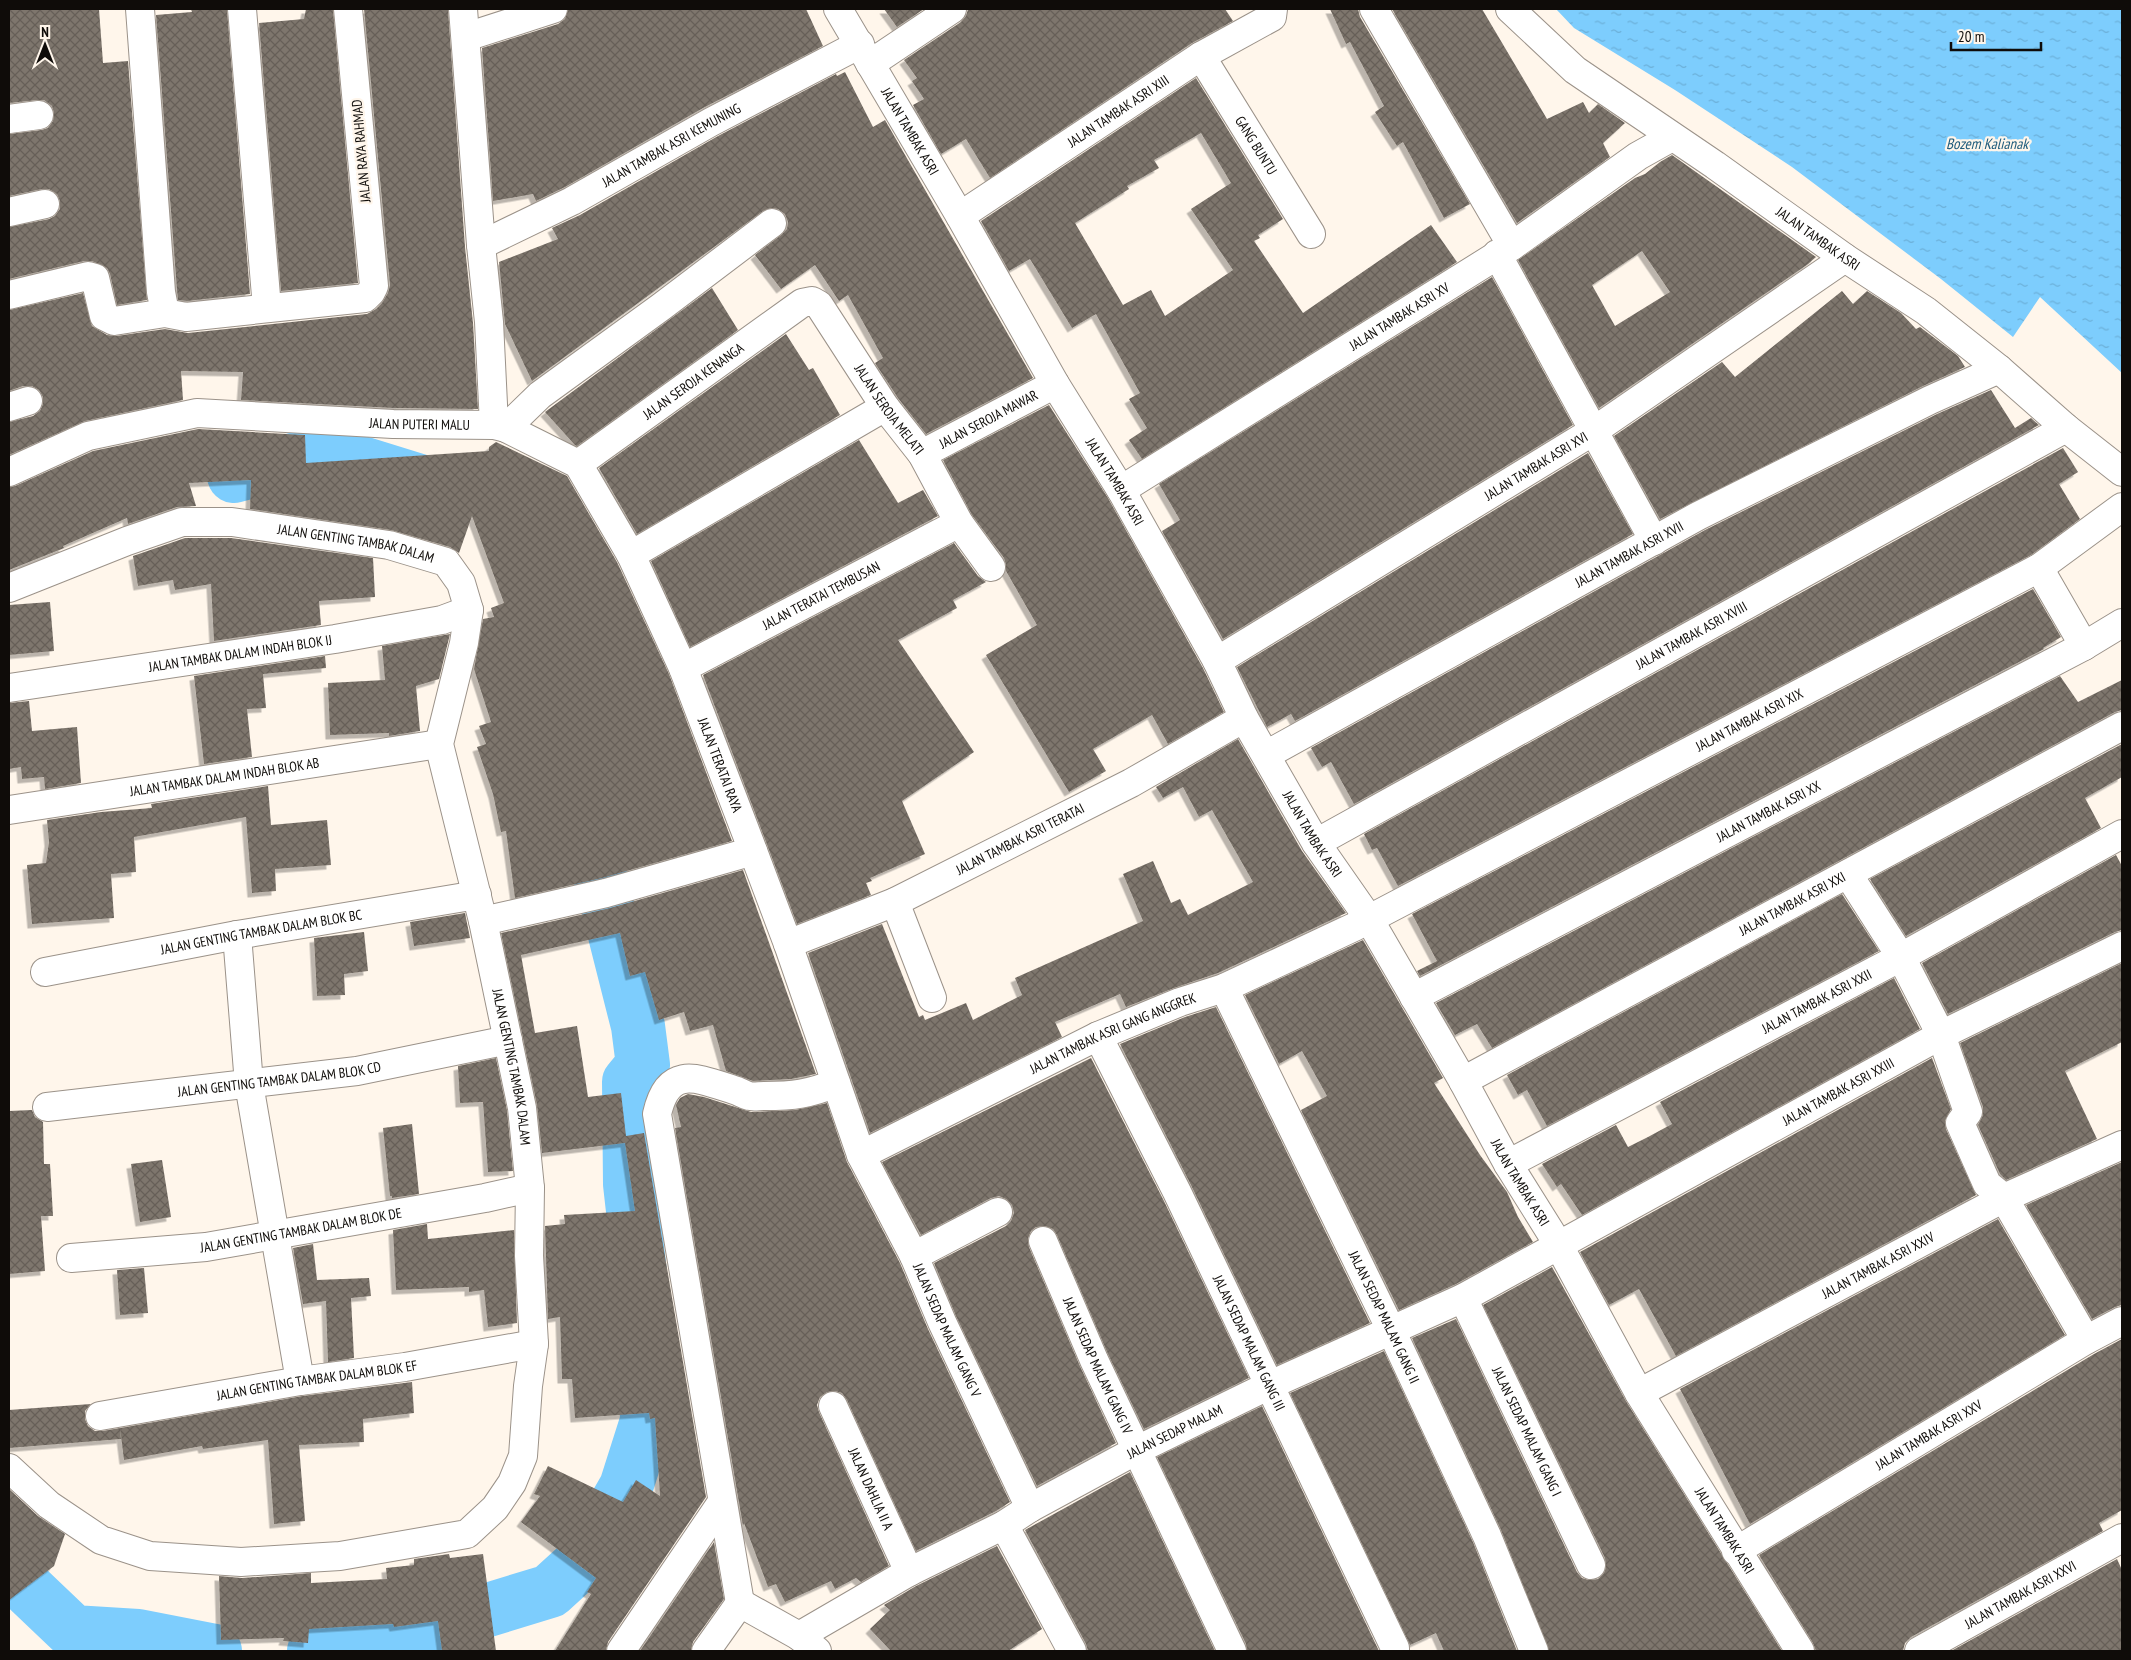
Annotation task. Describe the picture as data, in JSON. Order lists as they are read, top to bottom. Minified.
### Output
{"streets":{"street":["JALAN TAMBAK ASRI XIII","JALAN TAMBAK ASRI","GANG BUNTU","JALAN TAMBAK ASRI KEMUNING","JALAN RAYA RAHMAD","JALAN TAMBAK ASRI XV","JALAN SEROJA KENANGA","JALAN SEROJA MELATI","JALAN SEROJA MAWAR","JALAN PUTERI MALU","JALAN TAMBAK ASRI XVI","JALAN GENTING TAMBAK DALAM","JALAN TAMBAK ASRI XVII","JALAN TERATAI TEMBUSAN","JALAN TAMBAK ASRI XVIII","JALAN TAMBAK DALAM INDAH BLOK IJ","JALAN TAMBAK ASRI XIX","JALAN TERATAI RAYA","JALAN TAMBAK DALAM INDAH BLOK AB","JALAN TAMBAK ASRI XX","JALAN TAMBAK ASRI TERATAI","JALAN TAMBAK ASRI XXI","JALAN GENTING TAMBAK DALAM BLOK BC","JALAN TAMBAK ASRI XXII","JALAN TAMBAK ASRI GANG ANGGREK","JALAN GENTING TAMBAK DALAM BLOK CD","JALAN TAMBAK ASRI XXIII","JALAN GENTING TAMBAK DALAM BLOK DE","JALAN TAMBAK ASRI XXIV","JALAN SEDAP MALAM GANG II","JALAN SEDAP MALAM GANG V","JALAN SEDAP MALAM GANG III","JALAN SEDAP MALAM GANG IV","JALAN GENTING TAMBAK DALAM BLOK EF","JALAN SEDAP MALAM","JALAN SEDAP MALAM GANG I","JALAN TAMBAK ASRI XXV","JALAN DAHLIA II A","JALAN TAMBAK ASRI XXVI"]},"crossings":[["JALAN TAMBAK ASRI XIII","JALAN TAMBAK ASRI"],["JALAN TAMBAK ASRI XIII","GANG BUNTU"],["JALAN TAMBAK ASRI","JALAN TAMBAK ASRI KEMUNING"],["JALAN TAMBAK ASRI","JALAN TAMBAK ASRI XV"],["JALAN TAMBAK ASRI","JALAN SEROJA MAWAR"],["JALAN TAMBAK ASRI","JALAN TAMBAK ASRI XVI"],["JALAN TAMBAK ASRI","JALAN TAMBAK ASRI XVII"],["JALAN TAMBAK ASRI","JALAN TAMBAK ASRI XVIII"],["JALAN TAMBAK ASRI","JALAN TAMBAK ASRI XIX"],["JALAN TAMBAK ASRI","JALAN TAMBAK ASRI XX"],["JALAN TAMBAK ASRI","JALAN TAMBAK ASRI TERATAI"],["JALAN TAMBAK ASRI","JALAN TAMBAK ASRI XXI"],["JALAN TAMBAK ASRI","JALAN TAMBAK ASRI XXII"],["JALAN TAMBAK ASRI","JALAN TAMBAK ASRI GANG ANGGREK"],["JALAN TAMBAK ASRI","JALAN TAMBAK ASRI XXIII"],["JALAN TAMBAK ASRI","JALAN TAMBAK ASRI XXIV"],["JALAN TAMBAK ASRI","JALAN SEDAP MALAM"],["JALAN TAMBAK ASRI","JALAN TAMBAK ASRI XXV"],["JALAN SEROJA KENANGA","JALAN SEROJA MELATI"],["JALAN SEROJA KENANGA","JALAN TERATAI RAYA"],["JALAN SEROJA MELATI","JALAN SEROJA MAWAR"],["JALAN SEROJA MELATI","JALAN TERATAI TEMBUSAN"],["JALAN GENTING TAMBAK DALAM","JALAN TAMBAK DALAM INDAH BLOK IJ"],["JALAN GENTING TAMBAK DALAM","JALAN TAMBAK DALAM INDAH BLOK AB"],["JALAN GENTING TAMBAK DALAM","JALAN GENTING TAMBAK DALAM BLOK BC"],["JALAN GENTING TAMBAK DALAM","JALAN GENTING TAMBAK DALAM BLOK CD"],["JALAN GENTING TAMBAK DALAM","JALAN GENTING TAMBAK DALAM BLOK DE"],["JALAN GENTING TAMBAK DALAM","JALAN GENTING TAMBAK DALAM BLOK EF"],["JALAN TERATAI TEMBUSAN","JALAN TERATAI RAYA"],["JALAN TAMBAK ASRI XIX","JALAN TAMBAK ASRI GANG ANGGREK"],["JALAN TERATAI RAYA","JALAN TAMBAK ASRI TERATAI"],["JALAN TERATAI RAYA","JALAN TAMBAK ASRI GANG ANGGREK"],["JALAN TERATAI RAYA","JALAN SEDAP MALAM GANG V"],["JALAN TAMBAK ASRI GANG ANGGREK","JALAN SEDAP MALAM GANG II"],["JALAN TAMBAK ASRI GANG ANGGREK","JALAN SEDAP MALAM GANG V"],["JALAN TAMBAK ASRI GANG ANGGREK","JALAN SEDAP MALAM GANG III"],["JALAN TAMBAK ASRI XXIII","JALAN SEDAP MALAM"],["JALAN SEDAP MALAM GANG II","JALAN SEDAP MALAM"],["JALAN SEDAP MALAM GANG V","JALAN SEDAP MALAM"],["JALAN SEDAP MALAM GANG III","JALAN SEDAP MALAM"],["JALAN SEDAP MALAM GANG IV","JALAN SEDAP MALAM"],["JALAN SEDAP MALAM","JALAN SEDAP MALAM GANG I"],["JALAN SEDAP MALAM","JALAN DAHLIA II A"]],"water":["Bozem Kalianak"],"scale_bar":"20 m","north":"top"}
